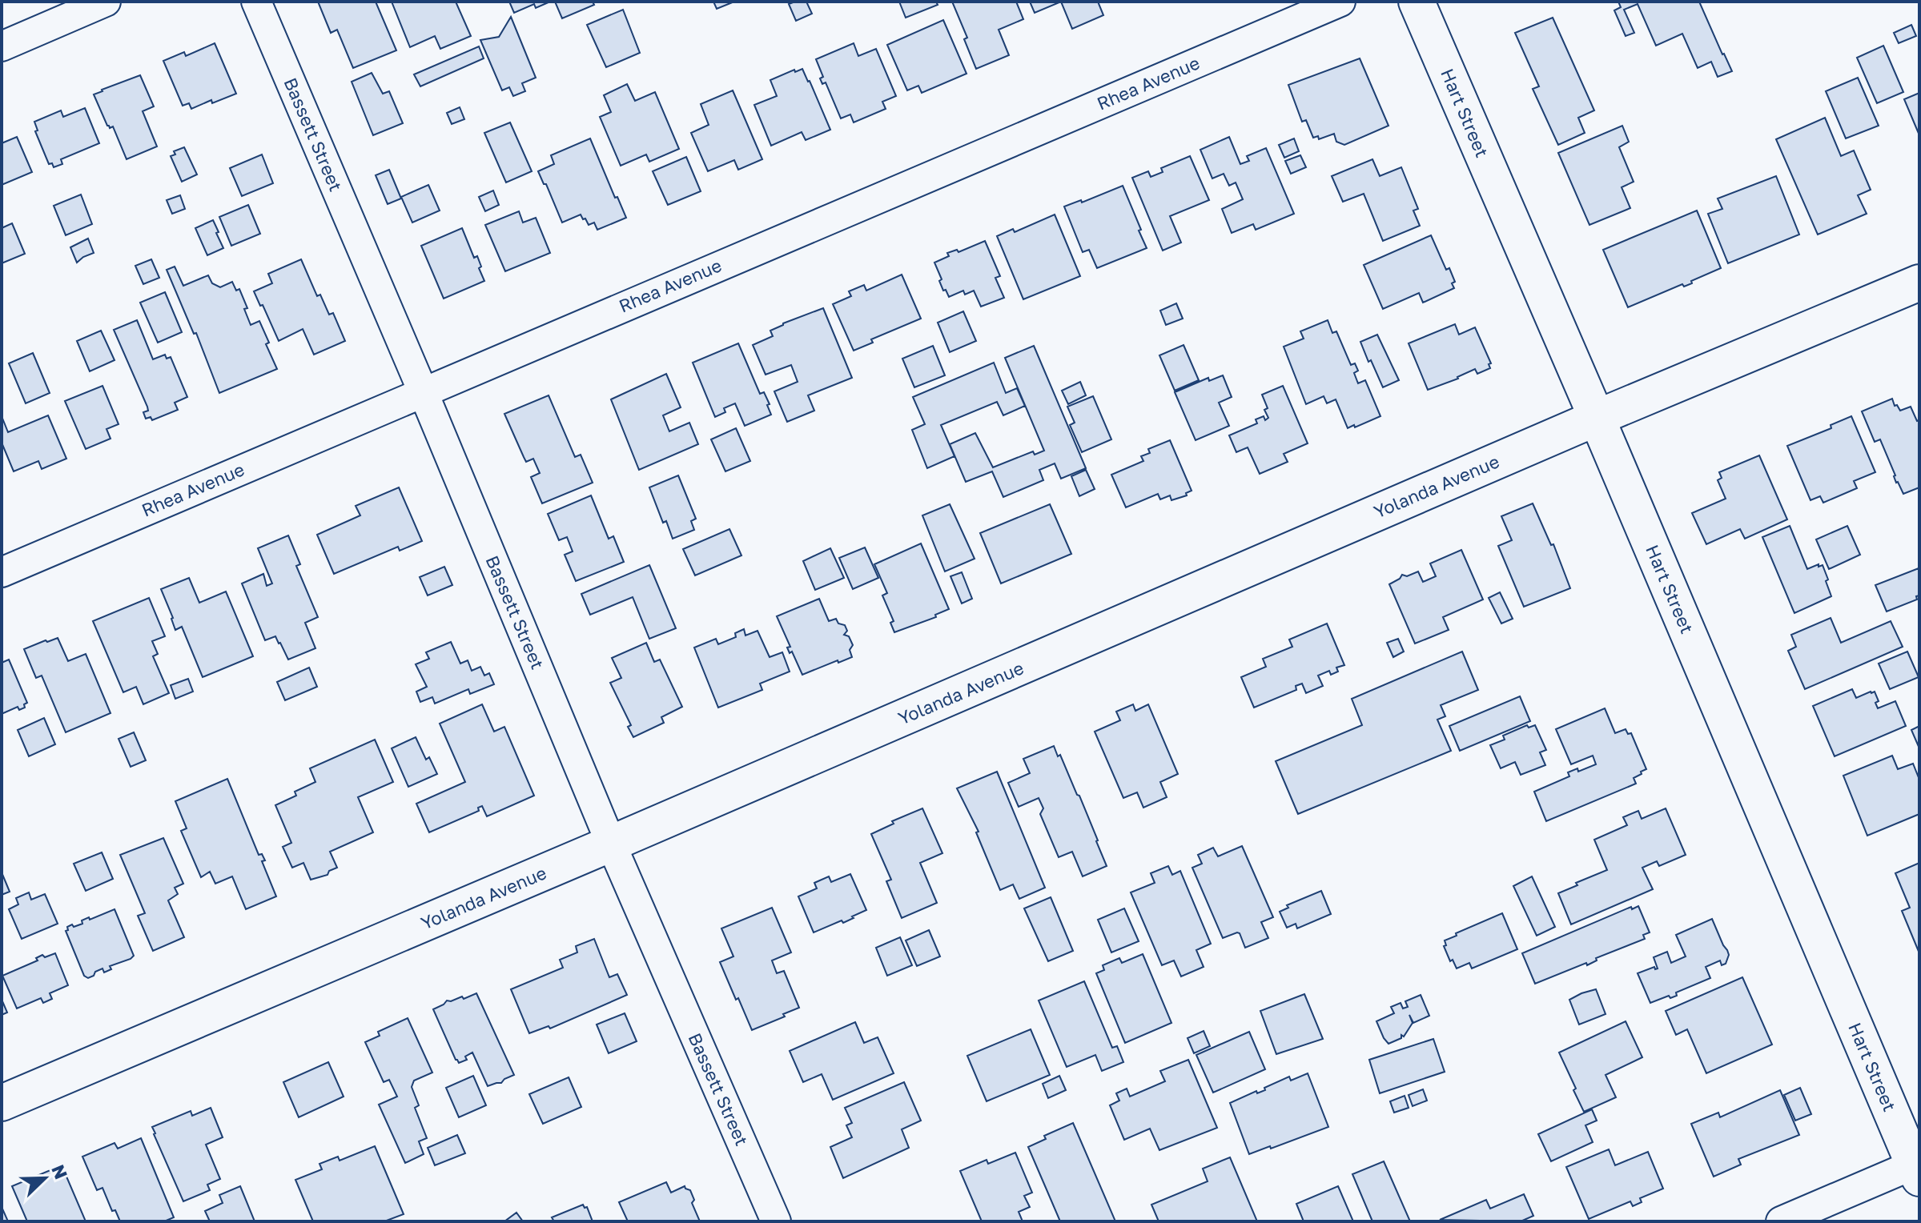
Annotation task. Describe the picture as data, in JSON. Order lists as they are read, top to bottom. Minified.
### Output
{"streets":{"street":["Rhea Avenue","Hart Street","Bassett Street","Yolanda Avenue"]},"crossings":[["Rhea Avenue","Bassett Street"],["Hart Street","Yolanda Avenue"],["Bassett Street","Yolanda Avenue"]],"north":"top right"}
